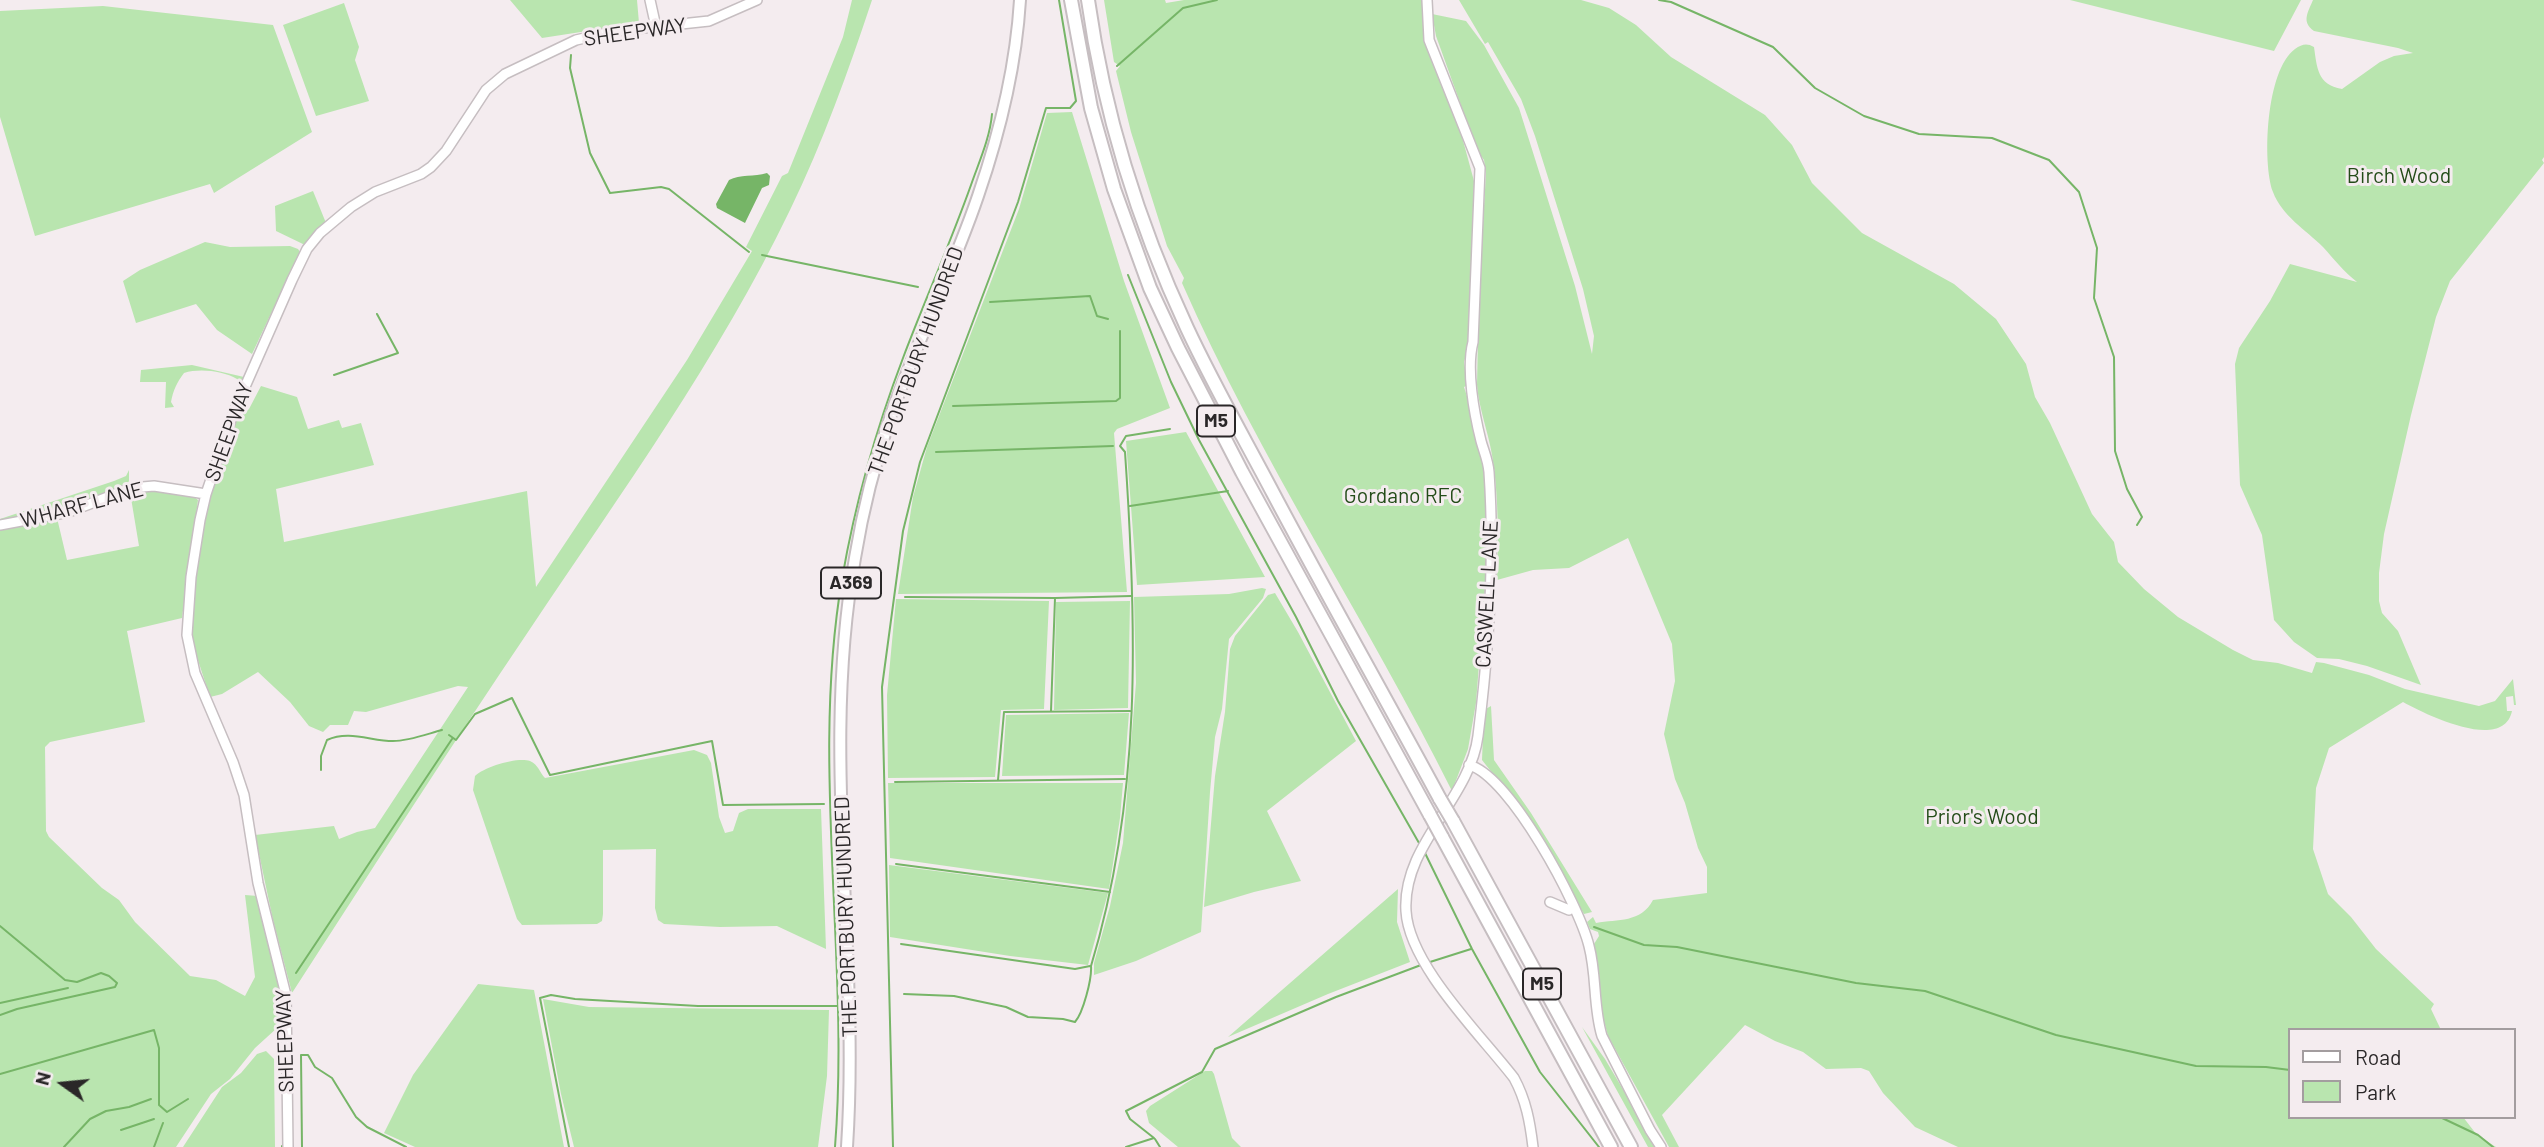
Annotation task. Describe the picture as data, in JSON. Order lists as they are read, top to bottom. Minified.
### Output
{"streets":{"highway":["M5"],"main road":["THE PORTBURY HUNDRED","A369"],"street":["SHEEPWAY","WHARF LANE","CASWELL LANE"]},"crossings":[["SHEEPWAY","WHARF LANE"]],"parks":["Birch Wood","Gordano RFC","Prior's Wood"],"legend":["Road","Park"],"north":"left"}
